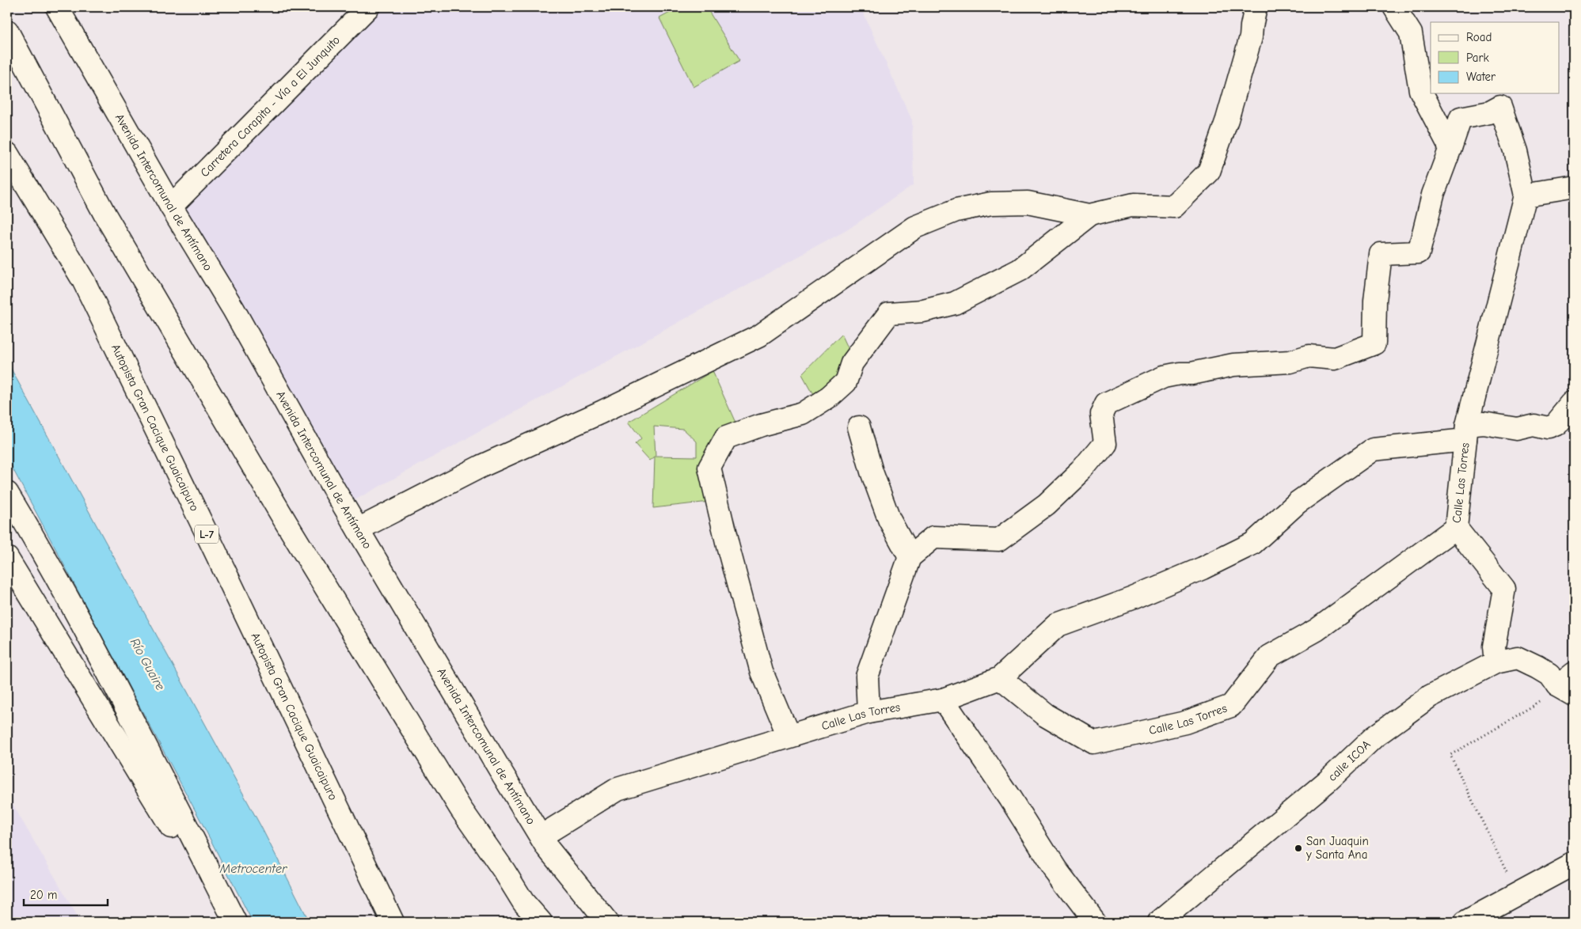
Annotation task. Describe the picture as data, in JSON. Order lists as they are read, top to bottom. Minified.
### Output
{"streets":{"main road":["Carretera Carapita - Vía a El Junquito","Avenida Intercomunal de Antímano","Autopista Gran Cacique Guaicaipuro","Calle Las Torres","L-7","calle ICOA"]},"crossings":[["Carretera Carapita - Vía a El Junquito","Avenida Intercomunal de Antímano"],["Avenida Intercomunal de Antímano","Calle Las Torres"]],"water":["Río Guaire","Metrocenter"],"places":["San Juaquin y Santa Ana"],"legend":["Road","Park","Water"],"scale_bar":"20 m"}
